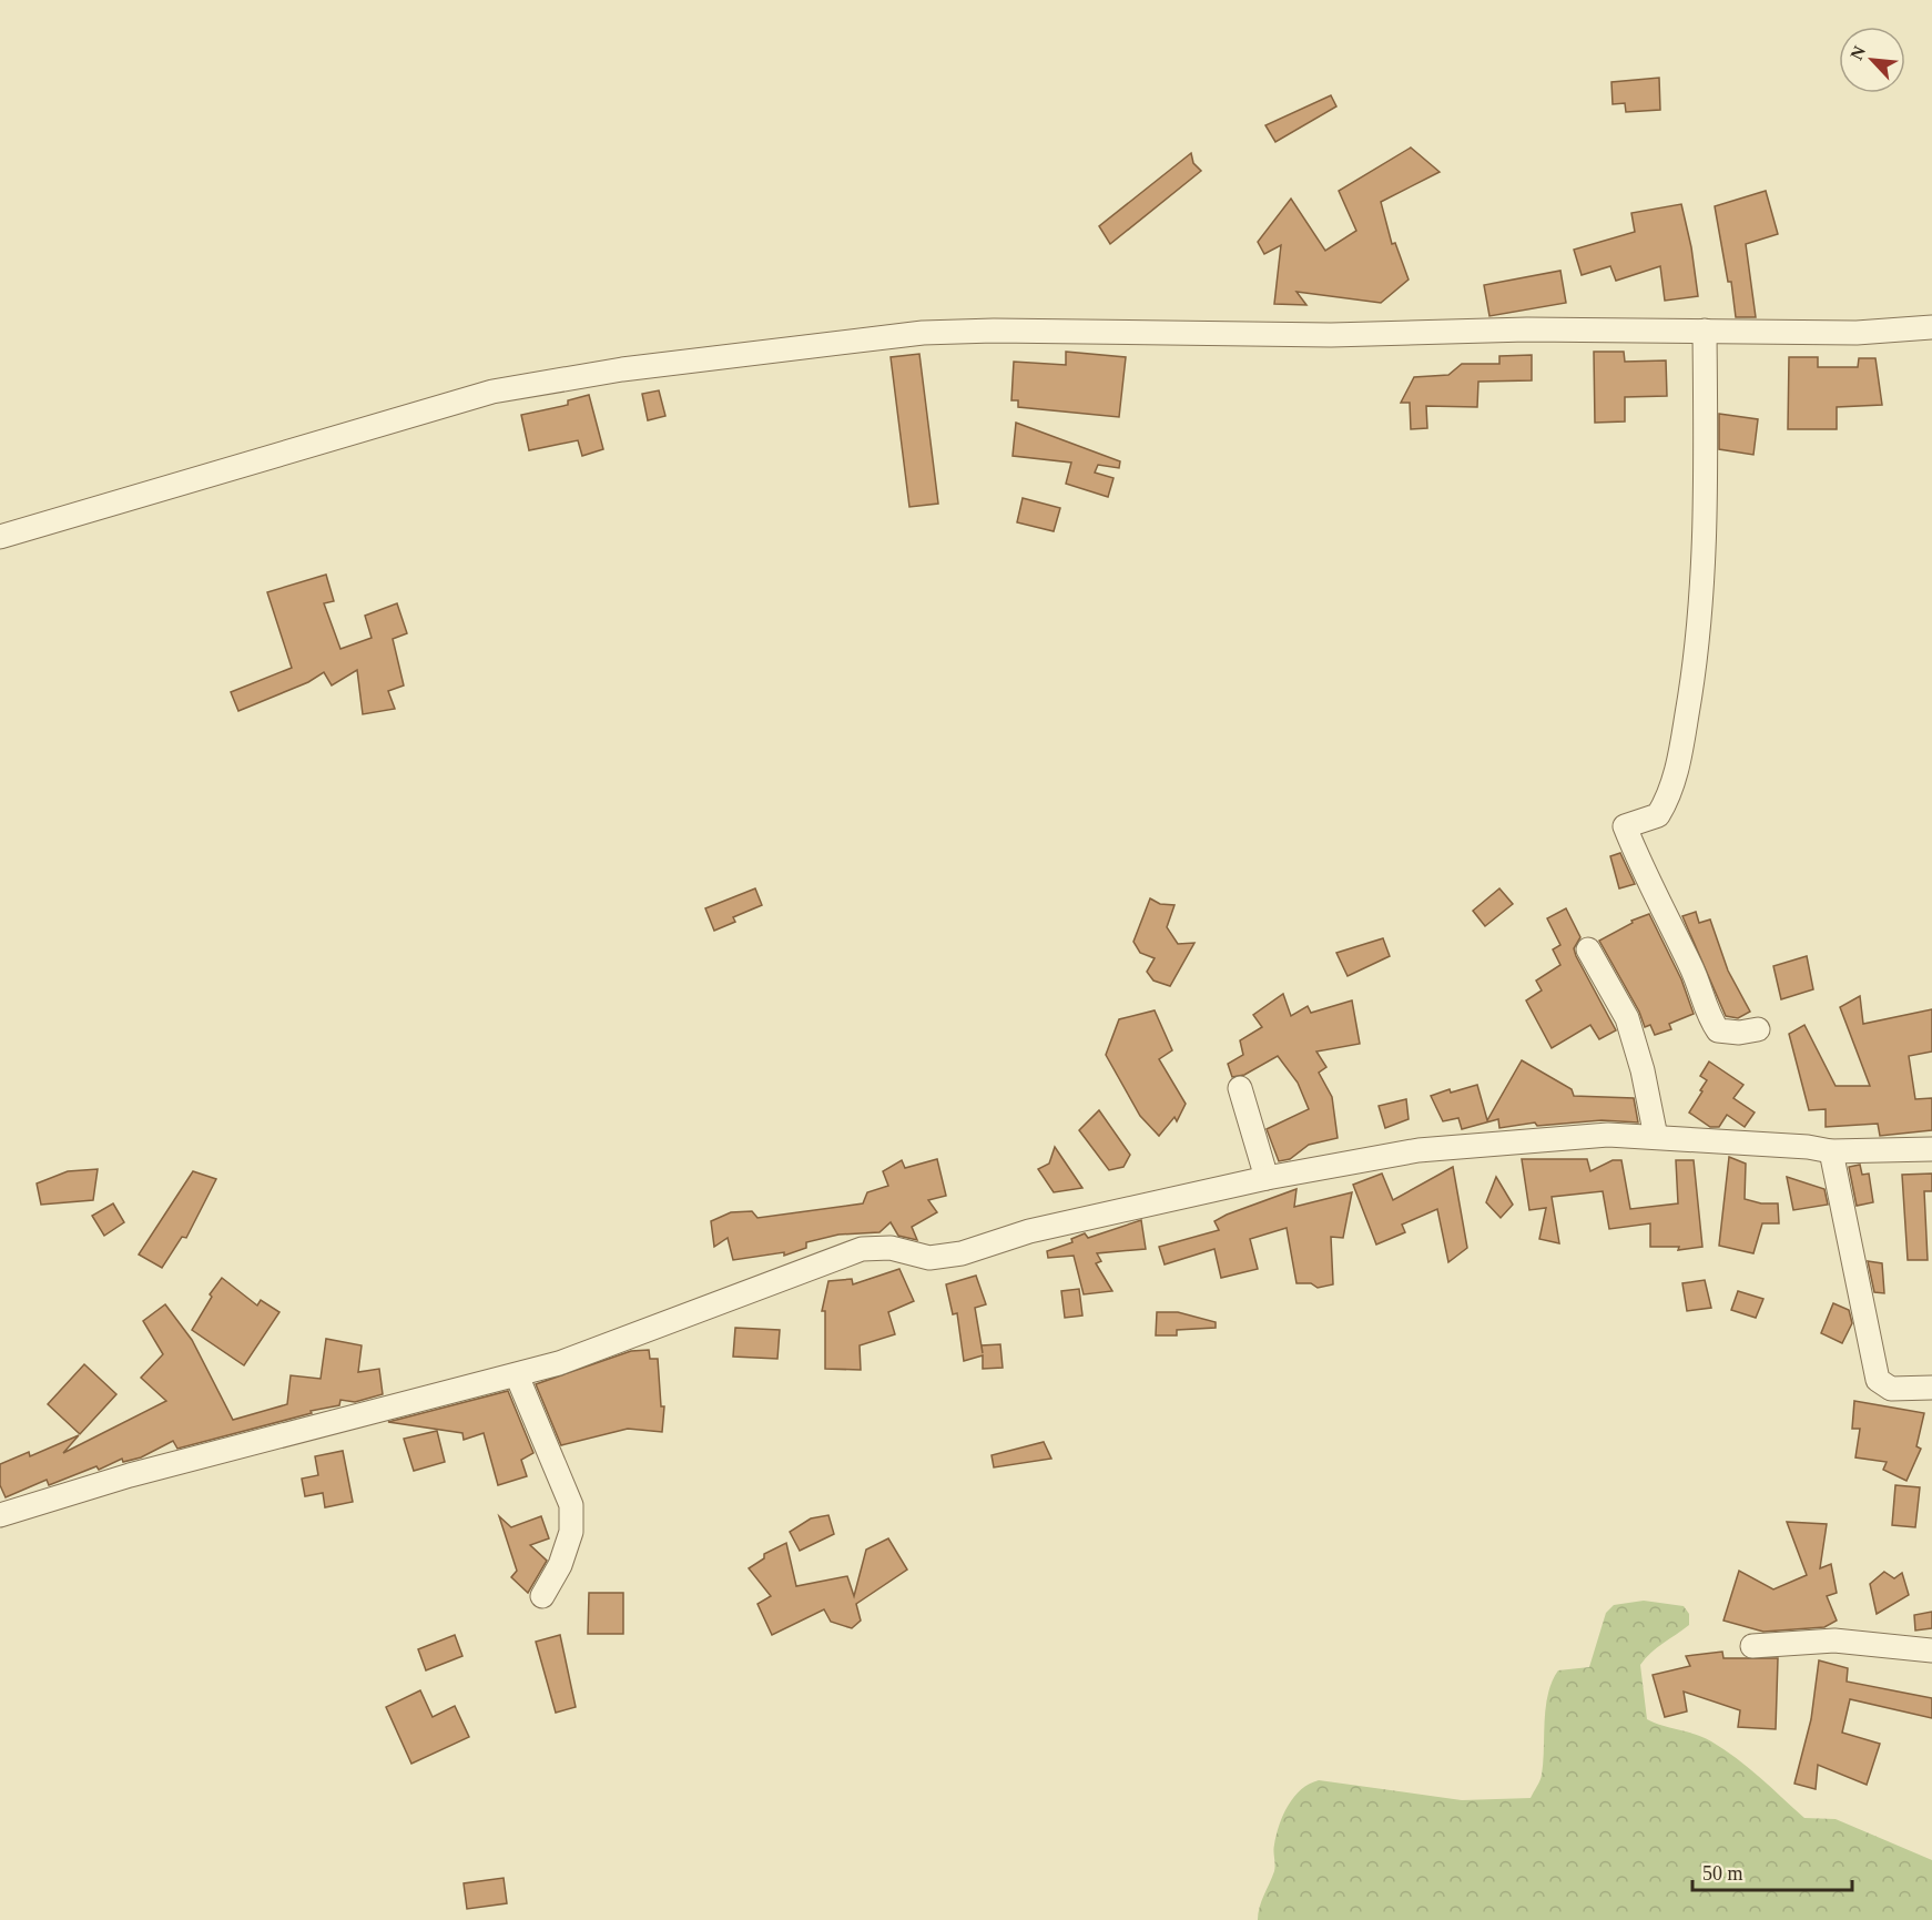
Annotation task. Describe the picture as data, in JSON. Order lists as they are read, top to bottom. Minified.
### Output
{"scale_bar":"50 m","north":"top left"}
